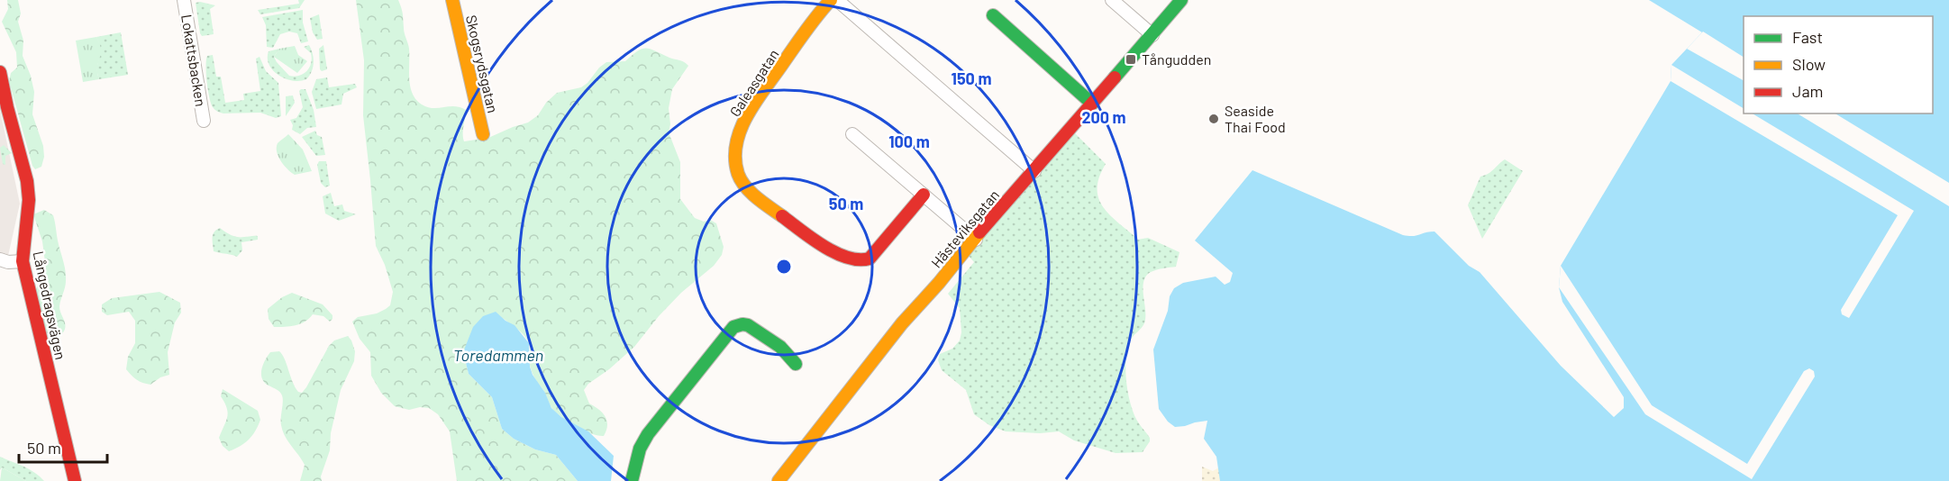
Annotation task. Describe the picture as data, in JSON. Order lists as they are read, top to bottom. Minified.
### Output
{"streets":{"street":["Lokattsbacken","Skogsrydsgatan","Galeasgatan","Hästeviksgatan","Långedragsvägen"]},"water":["Toredammen"],"places":{"transit":["Tångudden"],"other":["Seaside Thai Food"]},"legend":["Fast","Slow","Jam"],"scale_bar":"50 m","rings":["150 m","200 m","100 m","50 m"]}
